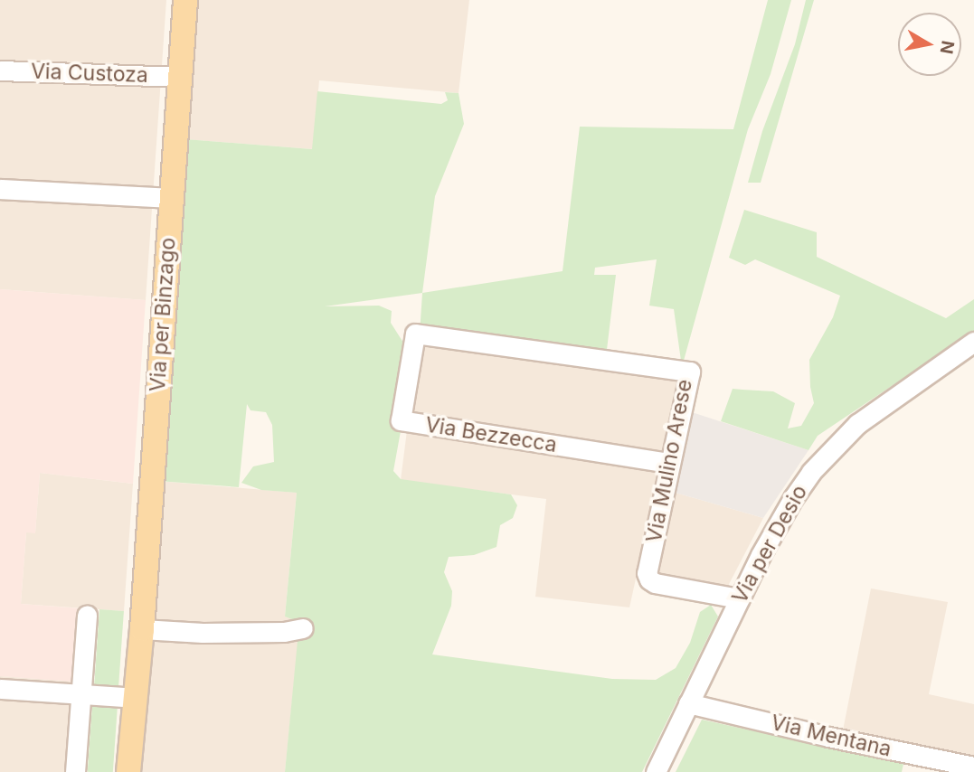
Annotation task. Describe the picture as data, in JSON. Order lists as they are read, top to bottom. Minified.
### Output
{"streets":{"main road":["Via per Binzago"],"street":["Via Custoza","Via Bezzecca","Via Mulino Arese","Via per Desio","Via Mentana"]},"crossings":[["Via Custoza","Via per Binzago"],["Via Bezzecca","Via Mulino Arese"],["Via Mulino Arese","Via per Desio"],["Via per Desio","Via Mentana"]],"north":"right"}
